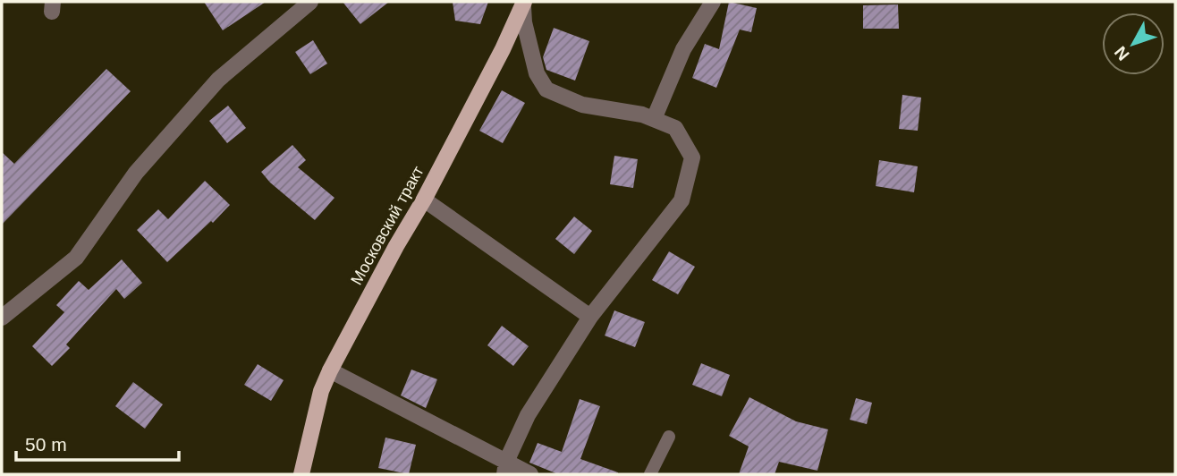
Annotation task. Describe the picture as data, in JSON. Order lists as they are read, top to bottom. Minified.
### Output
{"streets":{"main road":["Московский тракт"]},"scale_bar":"50 m","north":"bottom left"}
